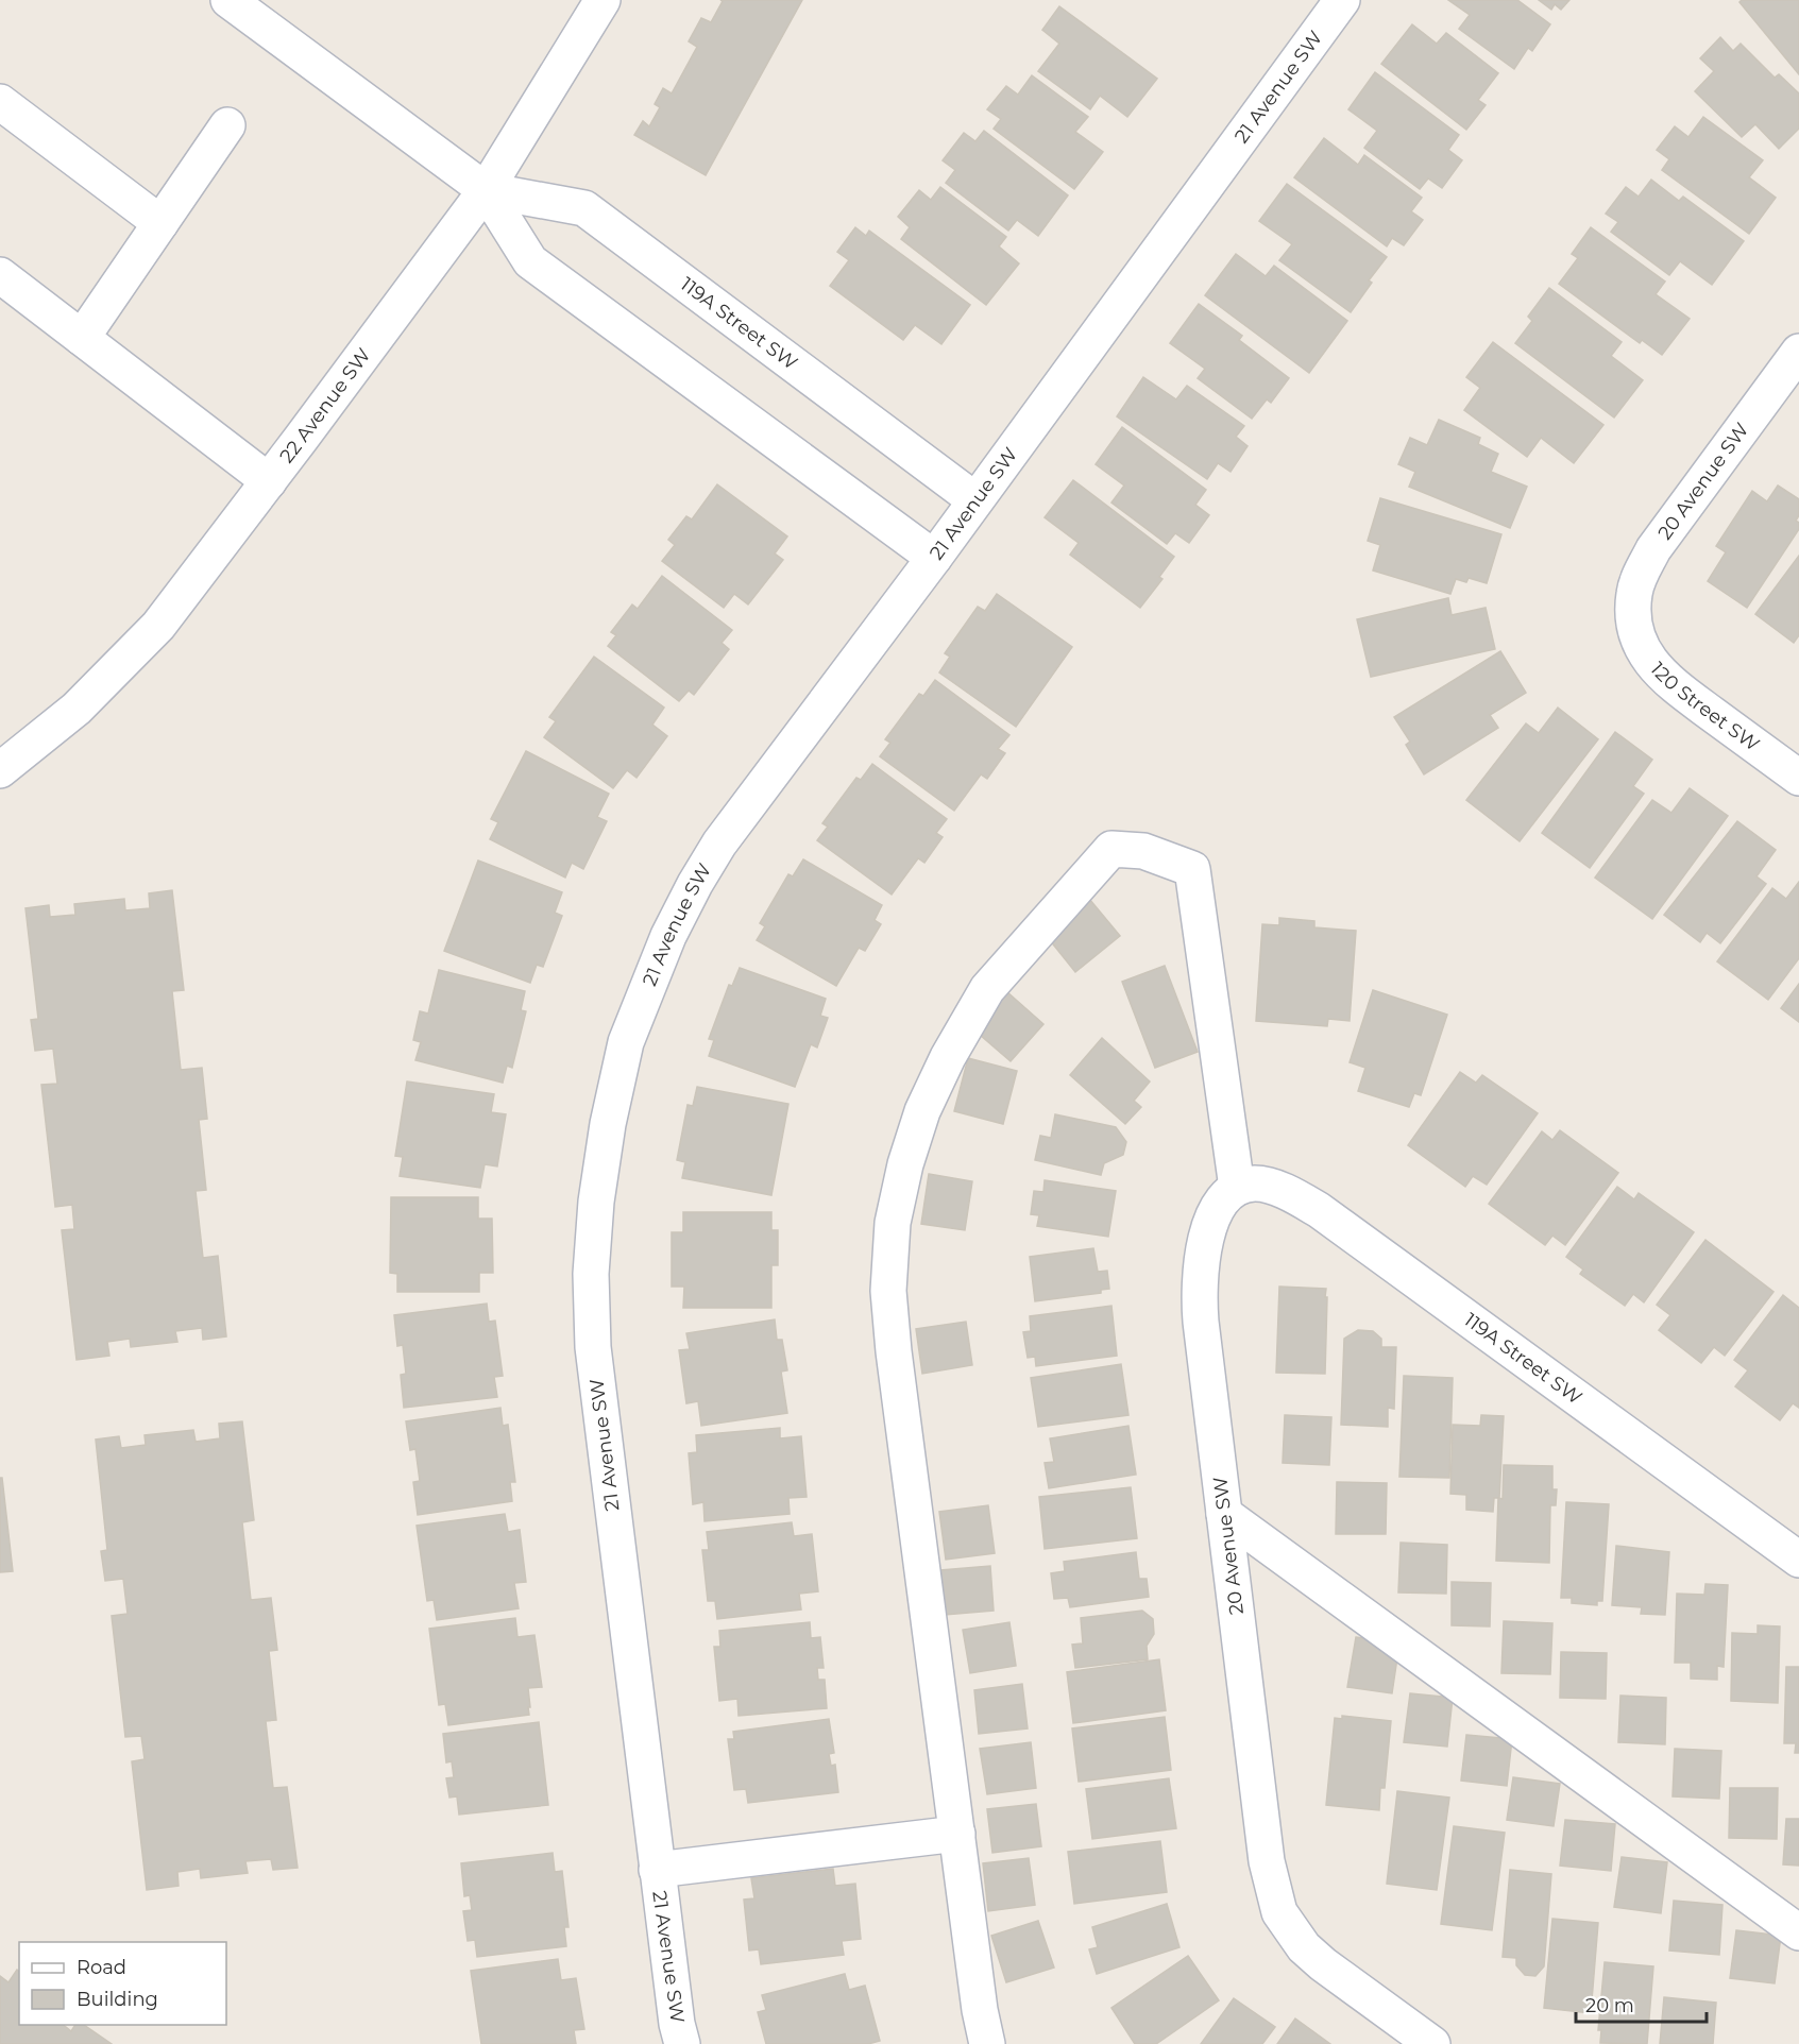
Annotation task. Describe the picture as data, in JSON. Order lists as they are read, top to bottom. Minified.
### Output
{"streets":{"street":["21 Avenue SW","119A Street SW","22 Avenue SW","20 Avenue SW","120 Street SW"]},"crossings":[["21 Avenue SW","119A Street SW"],["119A Street SW","22 Avenue SW"],["119A Street SW","20 Avenue SW"],["20 Avenue SW","120 Street SW"]],"legend":["Road","Building"],"scale_bar":"20 m"}
